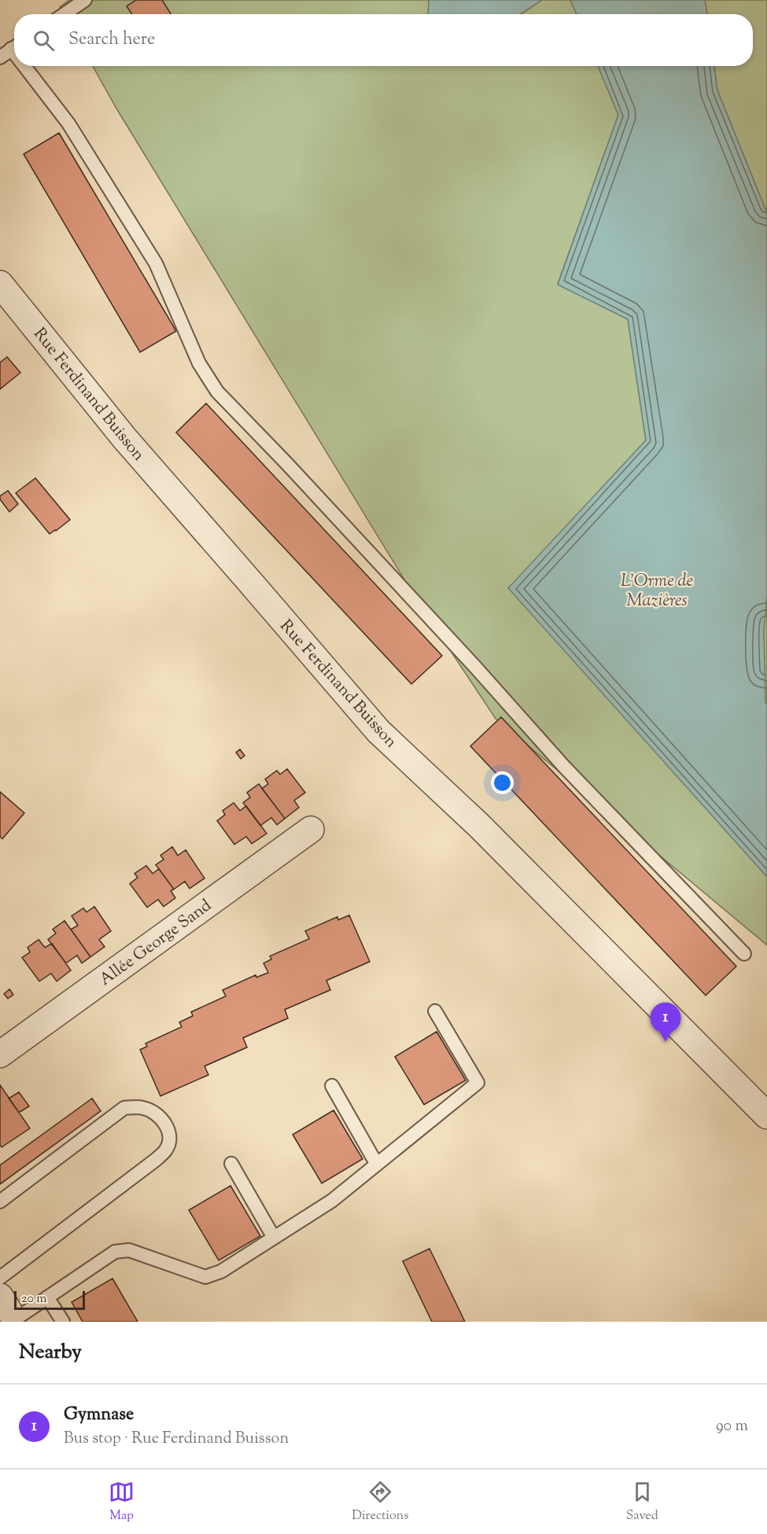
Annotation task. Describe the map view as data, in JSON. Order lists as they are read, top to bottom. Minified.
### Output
{"streets":{"street":["Rue Ferdinand Buisson","Allée George Sand"]},"water":["L'Orme de Mazières"],"scale_bar":"20 m","page":{"search":"Search here","pins":"1","scale":"20 m","heading":"Nearby","list":[{"mark":"1","name":"Gymnase","note":"Bus stop · Rue Ferdinand Buisson","value":"90 m"}],"nav":["Map","Directions","Saved"]}}
